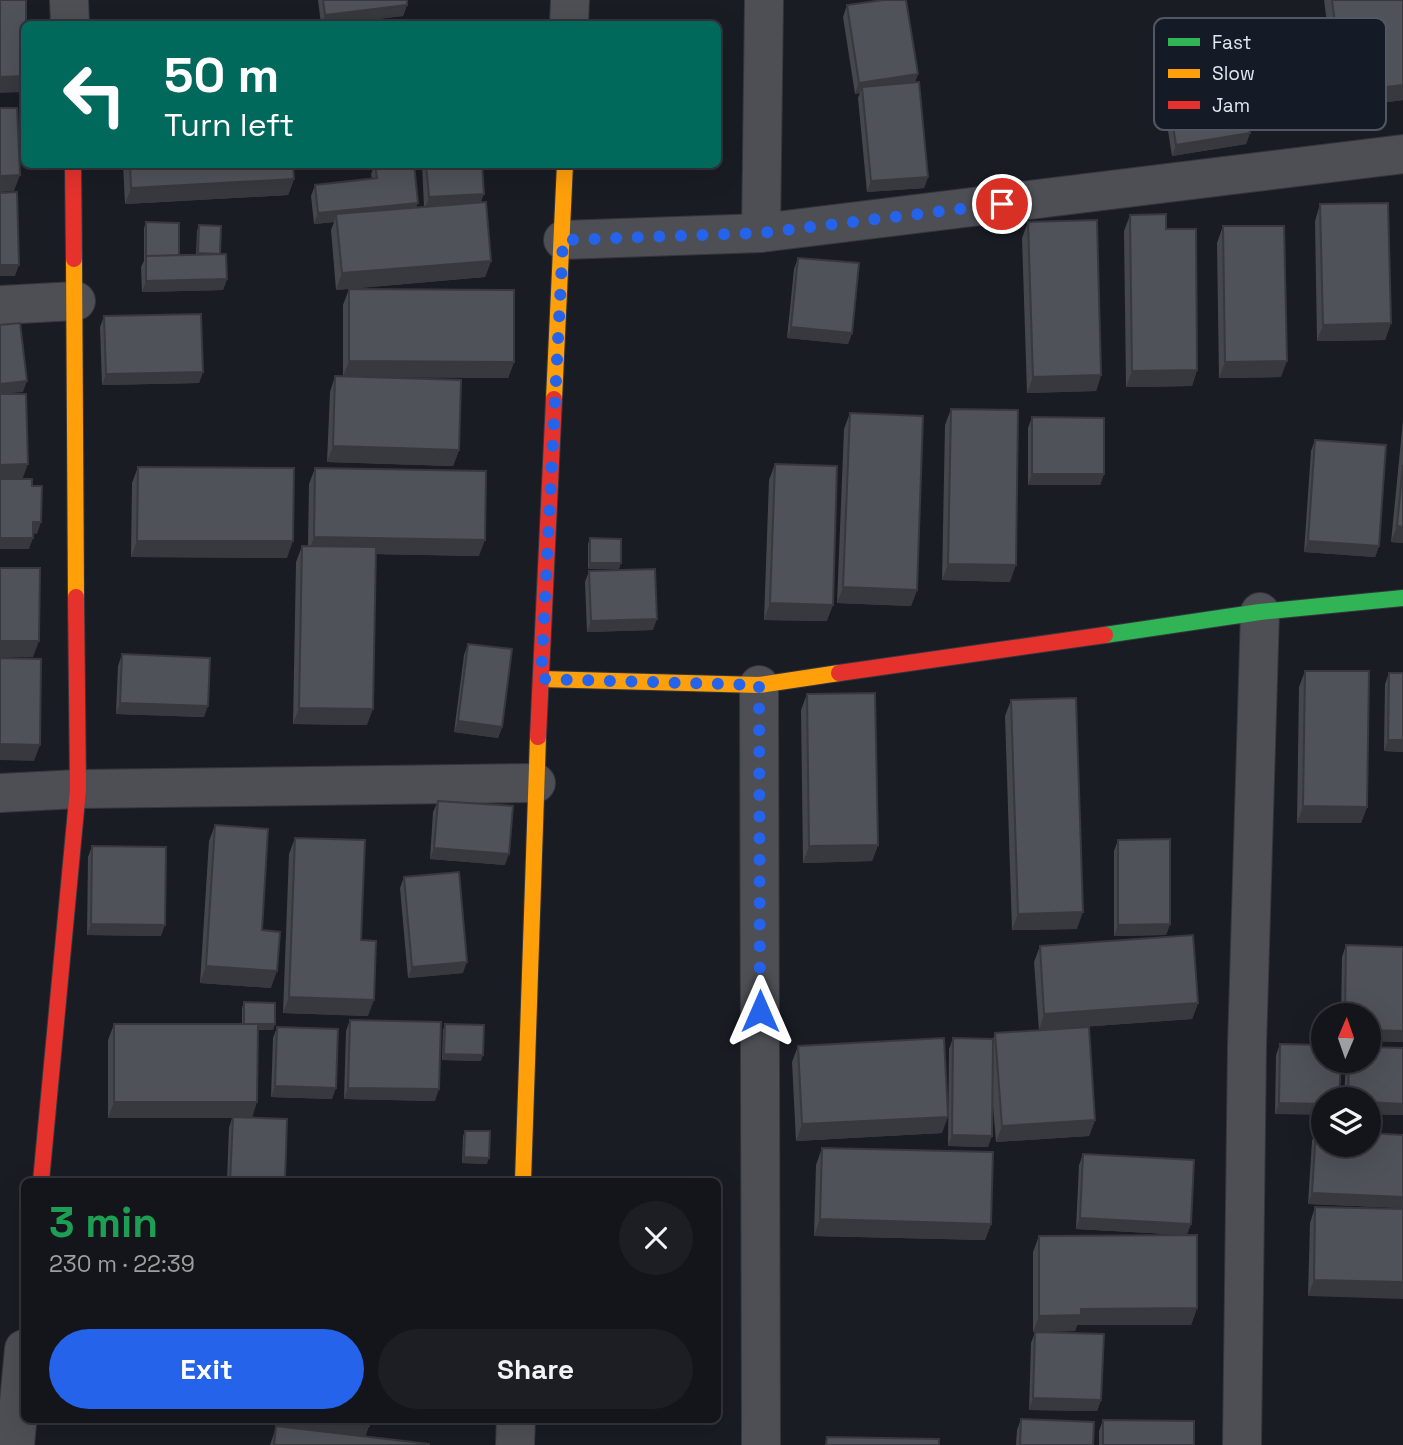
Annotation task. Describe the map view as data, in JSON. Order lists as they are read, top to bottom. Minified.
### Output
{"legend":["Fast","Slow","Jam"],"north":"top","page":{"turn":["50 m","Turn left"],"heading":["3 min","230 m · 22:39"],"buttons":["Exit","Share"]}}
